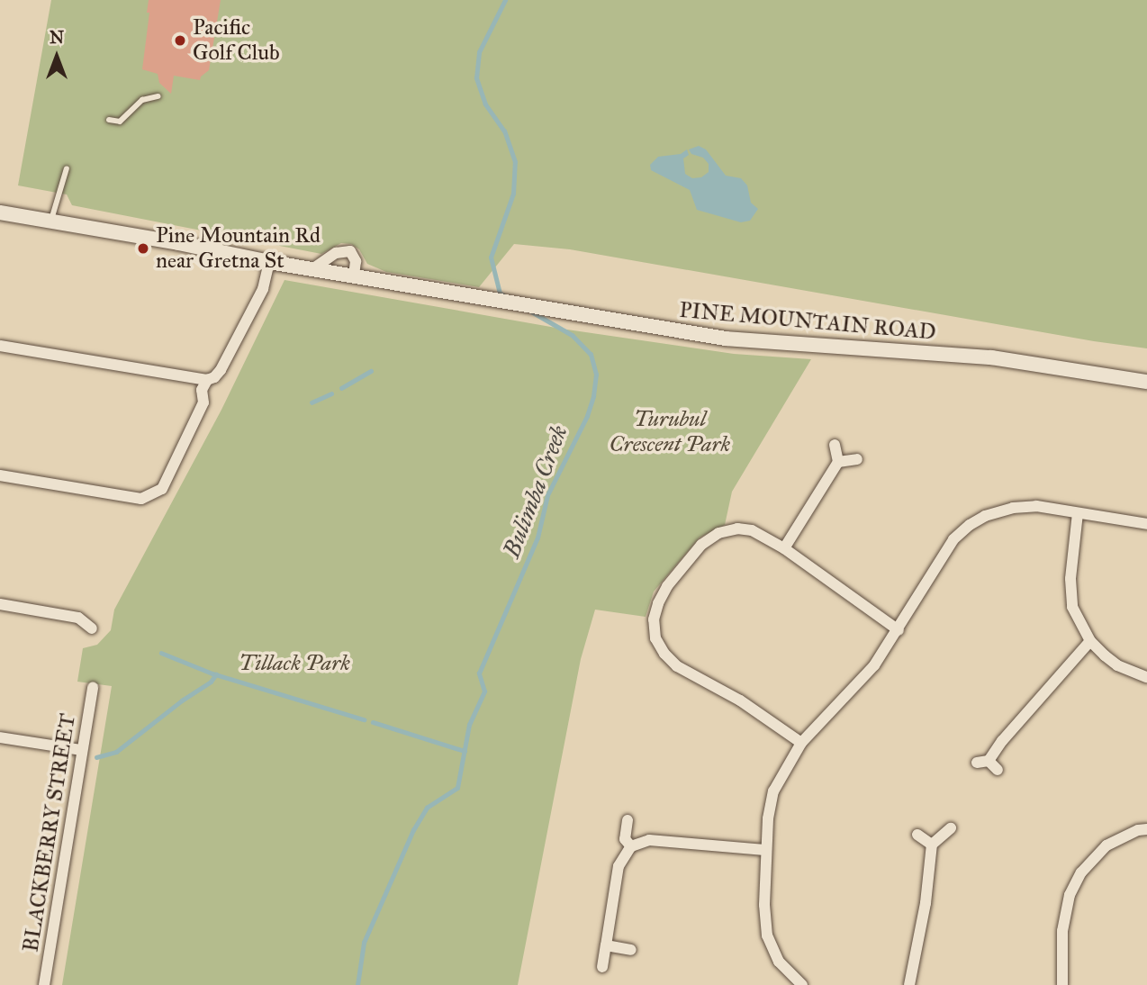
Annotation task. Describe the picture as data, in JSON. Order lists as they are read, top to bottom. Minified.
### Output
{"streets":{"main road":["PINE MOUNTAIN ROAD"],"street":["BLACKBERRY STREET"]},"water":["Bulimba Creek"],"parks":["Turubul Crescent Park","Tillack Park"],"places":["Pacific Golf Club","Pine Mountain Rd near Gretna St"],"north":"top"}
